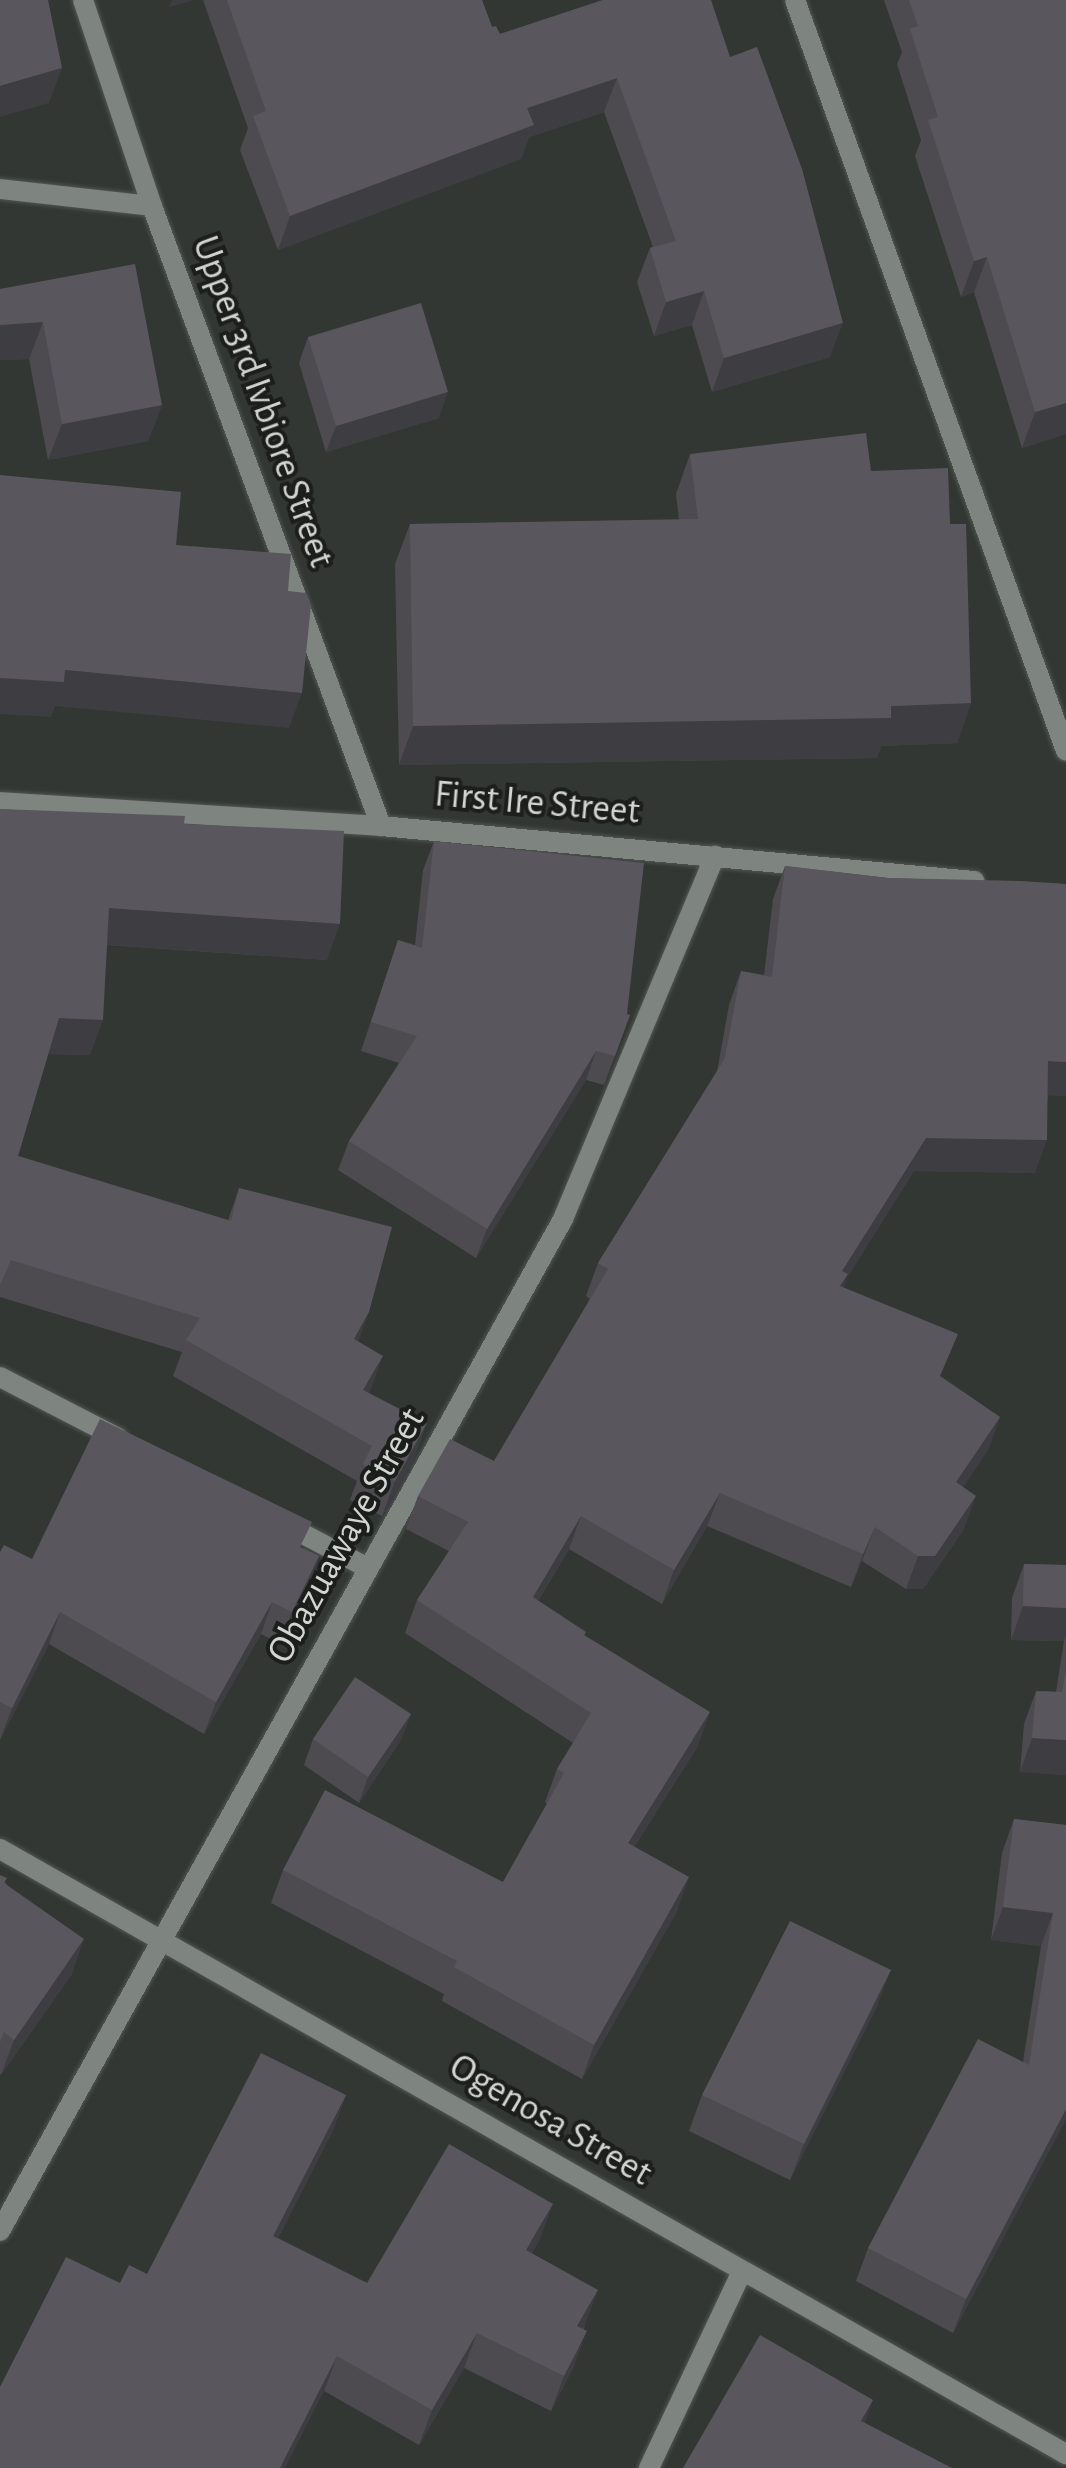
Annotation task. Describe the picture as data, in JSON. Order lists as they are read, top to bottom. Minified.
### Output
{"streets":{"street":["Upper 3rd Ivbiore Street","First Ire Street","Obazuawaye Street","Ogenosa Street"]},"crossings":[["Upper 3rd Ivbiore Street","First Ire Street"],["First Ire Street","Obazuawaye Street"],["Obazuawaye Street","Ogenosa Street"]]}
